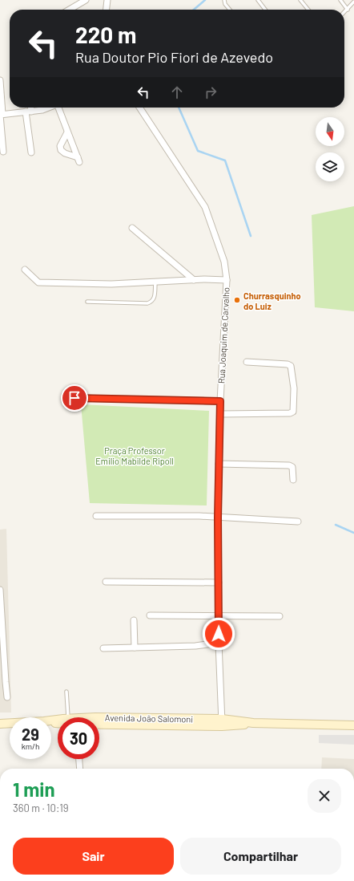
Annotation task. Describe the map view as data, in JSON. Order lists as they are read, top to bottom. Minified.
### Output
{"streets":{"main road":["Avenida João Salomoni"],"street":["Rua Joaquim de Carvalho"]},"crossings":[["Rua Joaquim de Carvalho","Avenida João Salomoni"]],"parks":["Praça Professor Emilio Mabilde Ripoll"],"places":["Churrasquinho do Luiz"],"north":"bottom","page":{"turn":["220 m","Rua Doutor Pio Fiori de Azevedo"],"speed":"29 km/h","limit":"30","heading":["1 min","360 m · 10:19"],"buttons":["Sair","Compartilhar"]}}
